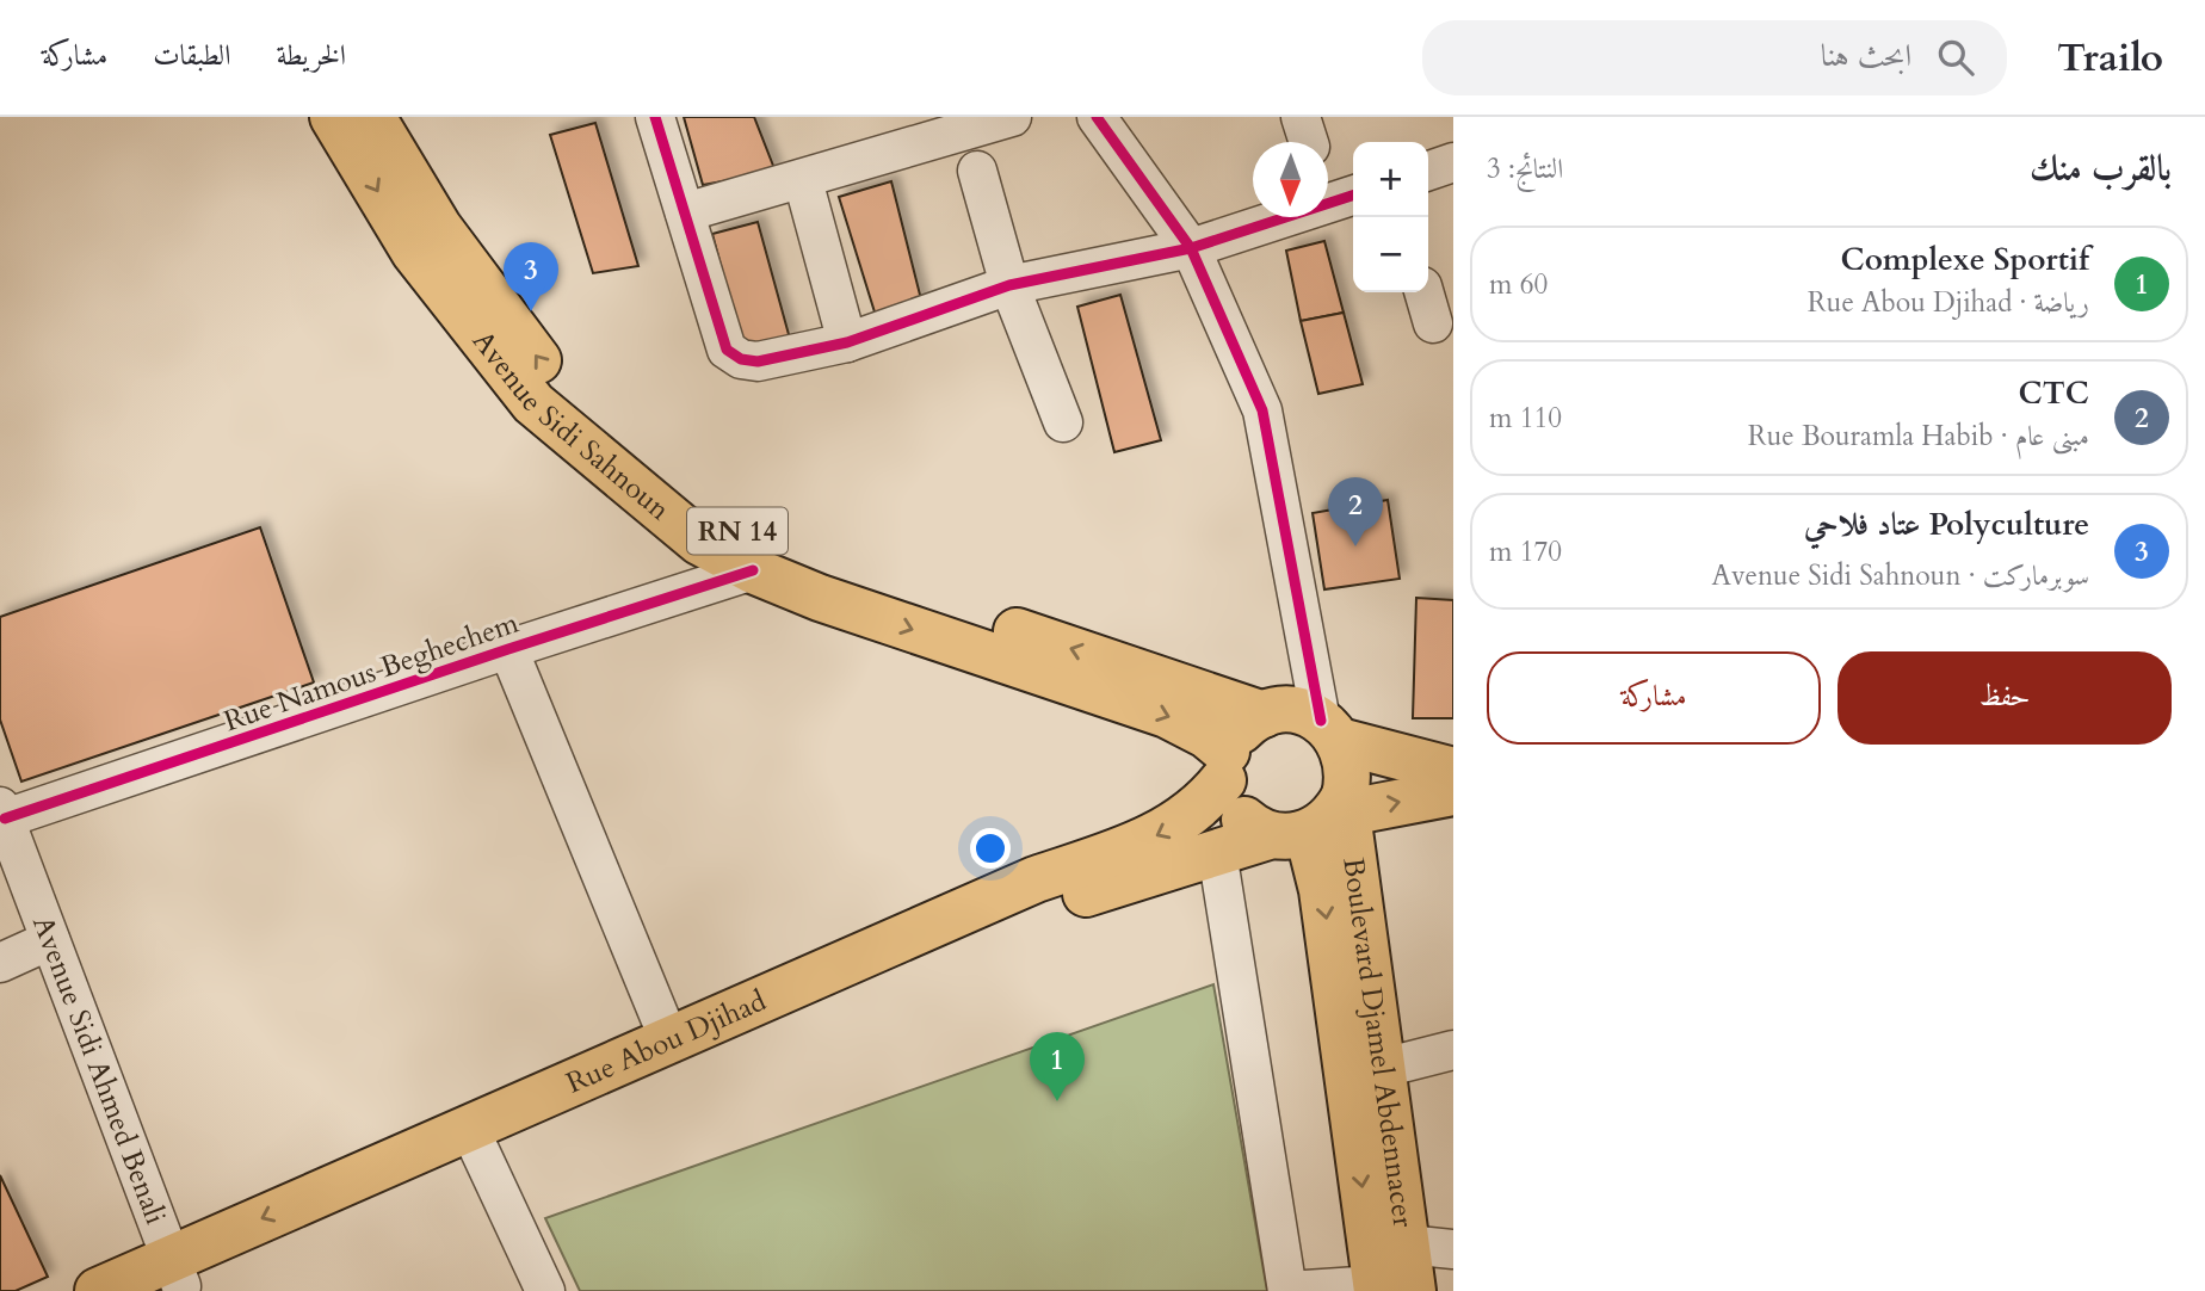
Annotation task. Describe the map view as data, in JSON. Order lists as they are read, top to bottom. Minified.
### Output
{"streets":{"main road":["Avenue Sidi Sahnoun","RN 14","Rue Abou Djihad","Boulevard Djamel Abdennacer"],"street":["Rue Namous Beghechem","Avenue Sidi Ahmed Benali"]},"crossings":[["Avenue Sidi Sahnoun","Rue Namous Beghechem"],["Avenue Sidi Sahnoun","Rue Abou Djihad"],["Avenue Sidi Sahnoun","Boulevard Djamel Abdennacer"],["Rue Namous Beghechem","Avenue Sidi Ahmed Benali"],["Rue Abou Djihad","Boulevard Djamel Abdennacer"],["Rue Abou Djihad","Avenue Sidi Ahmed Benali"]],"north":"bottom","page":{"header":"Trailo","search":"ابحث هنا","nav":["الخريطة","الطبقات","مشاركة"],"heading":["بالقرب منك","النتائج: 3"],"map_buttons":["+","−"],"list":[{"mark":"1","name":"Complexe Sportif","note":"رياضة · Rue Abou Djihad","value":"60 m"},{"mark":"2","name":"CTC","note":"مبنى عام · Rue Bouramla Habib","value":"110 m"},{"mark":"3","name":"Polyculture عتاد فلاحي","note":"سوبرماركت · Avenue Sidi Sahnoun","value":"170 m"}],"pins":["3","2","1"],"buttons":["حفظ","مشاركة"]}}
